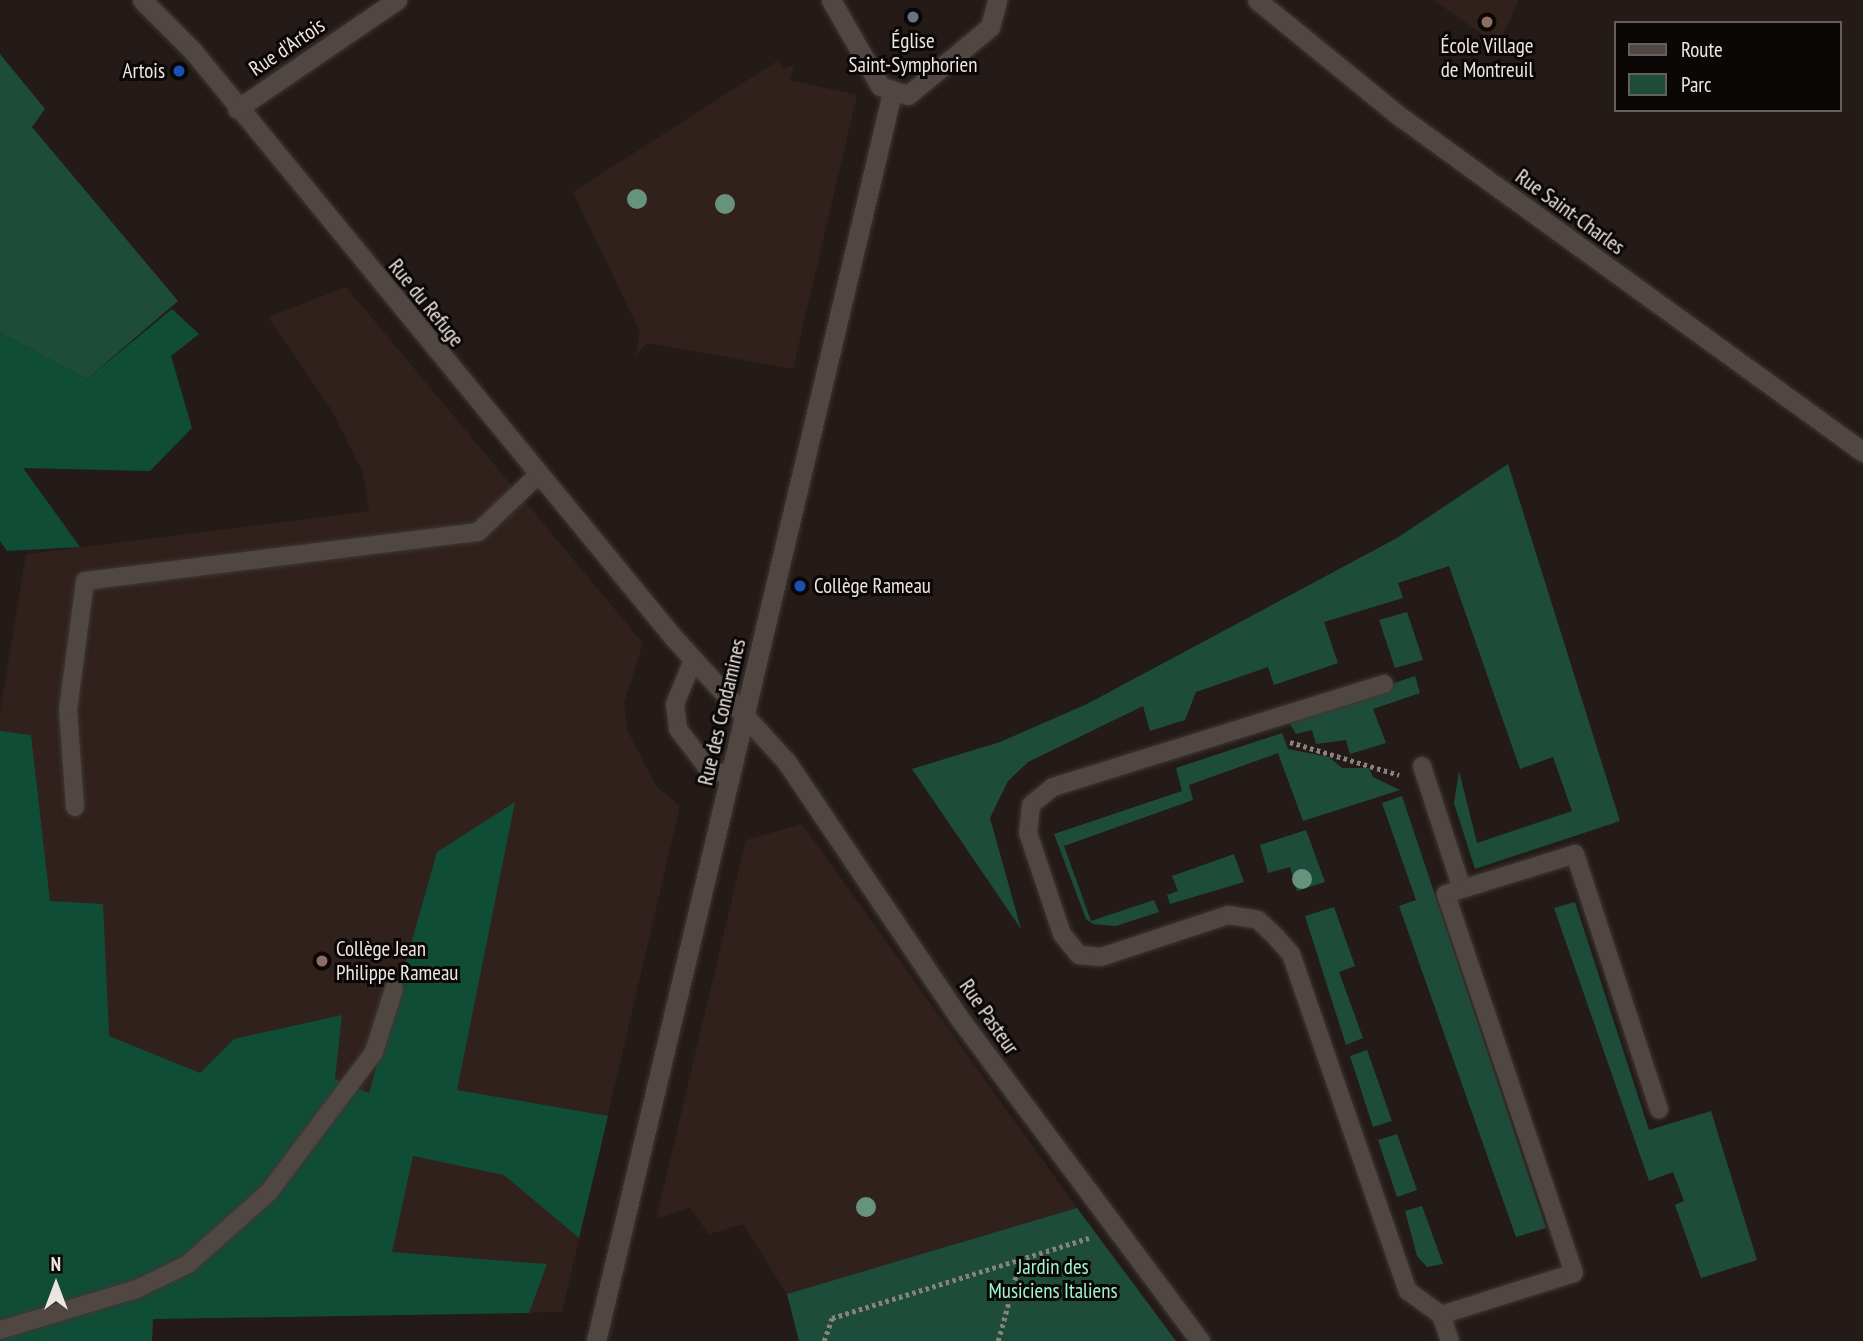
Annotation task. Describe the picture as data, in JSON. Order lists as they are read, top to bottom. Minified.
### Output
{"streets":{"street":["Rue d'Artois","Rue Saint-Charles","Rue du Refuge","Rue des Condamines","Rue Pasteur"]},"crossings":[["Rue d'Artois","Rue du Refuge"],["Rue du Refuge","Rue Pasteur"],["Rue des Condamines","Rue Pasteur"]],"parks":["Jardin des Musiciens Italiens"],"places":["Église Saint-Symphorien","École Village de Montreuil","Artois","Collège Rameau","Collège Jean Philippe Rameau"],"legend":["Route","Parc"],"north":"top"}
